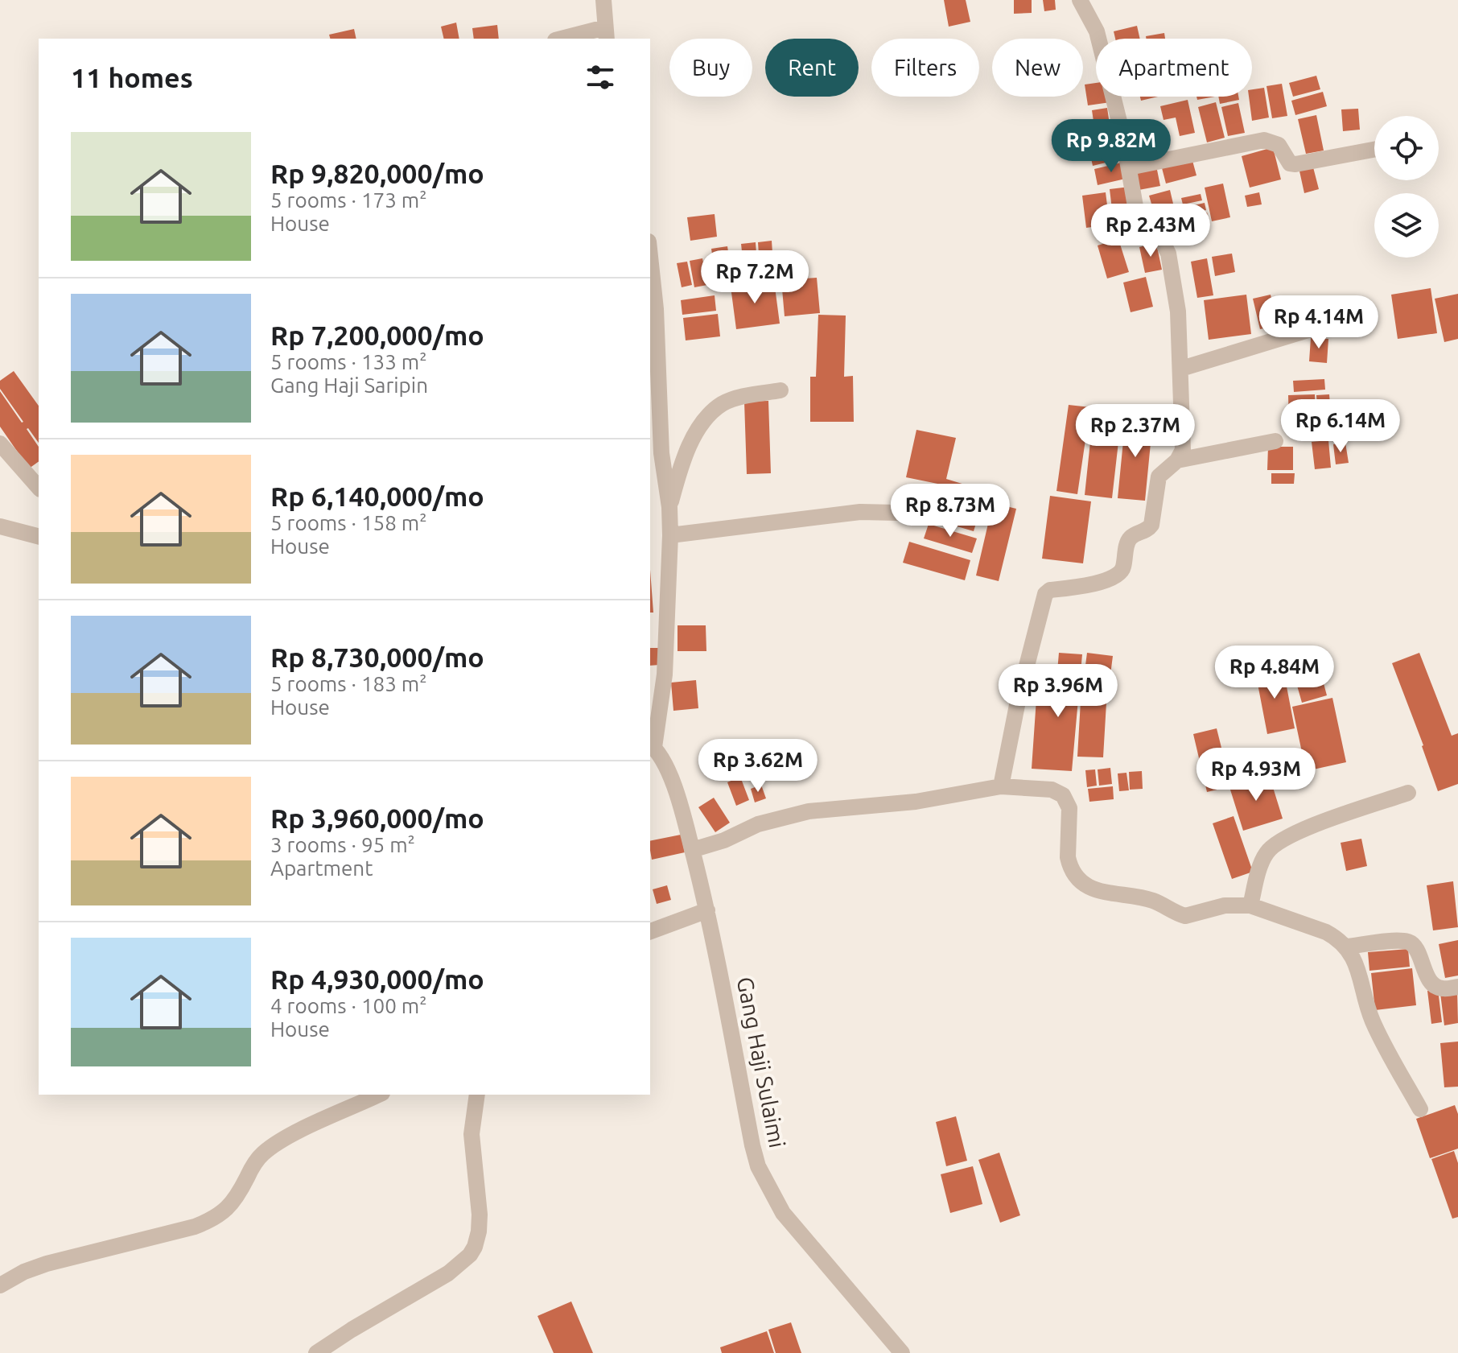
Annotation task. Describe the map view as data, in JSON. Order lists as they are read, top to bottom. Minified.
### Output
{"streets":{"street":["Gang Haji Sulaimi"]},"page":{"chip":["Buy","Rent","Filters","New","Apartment"],"heading":"11 homes","list":[{"name":"Rp 9,820,000/mo","note":"5 rooms · 173 m² · House"},{"name":"Rp 7,200,000/mo","note":"5 rooms · 133 m² · Gang Haji Saripin"},{"name":"Rp 6,140,000/mo","note":"5 rooms · 158 m² · House"},{"name":"Rp 8,730,000/mo","note":"5 rooms · 183 m² · House"},{"name":"Rp 3,960,000/mo","note":"3 rooms · 95 m² · Apartment"},{"name":"Rp 4,930,000/mo","note":"4 rooms · 100 m² · House"}],"price":["Rp 9.82M","Rp 2.43M","Rp 7.2M","Rp 4.14M","Rp 6.14M","Rp 2.37M","Rp 8.73M","Rp 4.84M","Rp 3.96M","Rp 3.62M","Rp 4.93M"]}}
